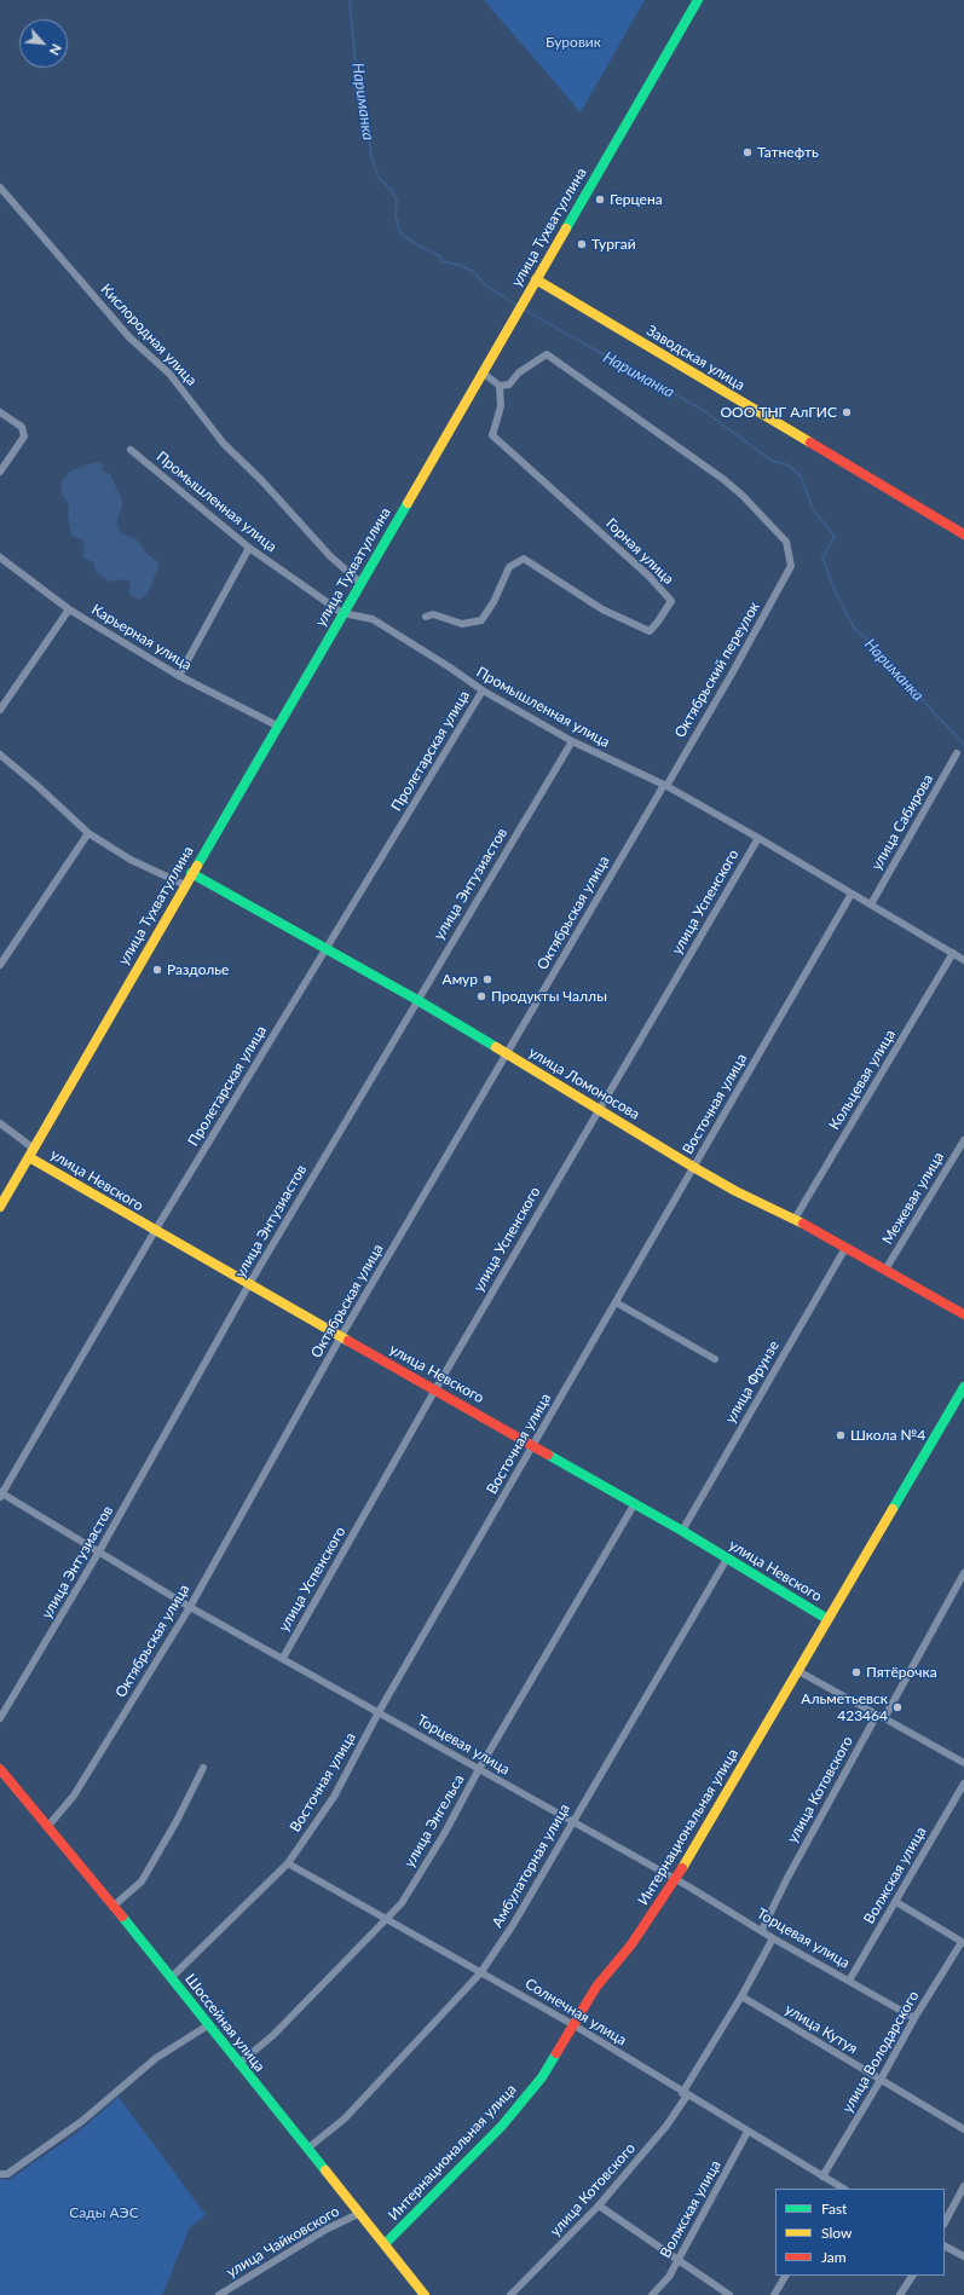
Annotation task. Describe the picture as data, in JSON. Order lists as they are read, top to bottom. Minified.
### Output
{"streets":{"street":["улица Тухватуллина","Кислородная улица","Заводская улица","Промышленная улица","Горная улица","Карьерная улица","Октябрьский переулок","Пролетарская улица","улица Сабирова","улица Энтузиастов","улица Успенского","Октябрьская улица","Кольцевая улица","улица Ломоносова","Восточная улица","улица Невского","Межевая улица","улица Фрунзе","Торцевая улица","улица Котовского","улица Энгельса","Интернациональная улица","Амбулаторная улица","Волжская улица","Солнечная улица","Шоссейная улица","улица Кутуя","улица Володарского","улица Чайковского"]},"crossings":[["улица Тухватуллина","Кислородная улица"],["улица Тухватуллина","Заводская улица"],["улица Тухватуллина","Промышленная улица"],["улица Тухватуллина","Карьерная улица"],["улица Тухватуллина","улица Ломоносова"],["улица Тухватуллина","улица Невского"],["Промышленная улица","Октябрьский переулок"],["Промышленная улица","Пролетарская улица"],["Промышленная улица","улица Сабирова"],["Промышленная улица","улица Энтузиастов"],["Промышленная улица","улица Успенского"],["Промышленная улица","Октябрьская улица"],["Промышленная улица","Кольцевая улица"],["Промышленная улица","Восточная улица"],["Горная улица","Октябрьский переулок"],["Октябрьский переулок","Октябрьская улица"],["Пролетарская улица","улица Ломоносова"],["Пролетарская улица","улица Невского"],["Пролетарская улица","Торцевая улица"],["улица Энтузиастов","улица Ломоносова"],["улица Энтузиастов","улица Невского"],["улица Энтузиастов","Торцевая улица"],["улица Успенского","улица Ломоносова"],["улица Успенского","улица Невского"],["улица Успенского","Торцевая улица"],["Октябрьская улица","улица Ломоносова"],["Октябрьская улица","улица Невского"],["Октябрьская улица","Торцевая улица"],["Октябрьская улица","Шоссейная улица"],["Кольцевая улица","улица Ломоносова"],["улица Ломоносова","Восточная улица"],["улица Ломоносова","Межевая улица"],["улица Ломоносова","улица Фрунзе"],["Восточная улица","улица Невского"],["Восточная улица","Торцевая улица"],["Восточная улица","Солнечная улица"],["Восточная улица","Шоссейная улица"],["улица Невского","улица Фрунзе"],["улица Невского","улица Энгельса"],["улица Невского","Интернациональная улица"],["улица Невского","Амбулаторная улица"],["Торцевая улица","улица Котовского"],["Торцевая улица","улица Энгельса"],["Торцевая улица","Интернациональная улица"],["Торцевая улица","Амбулаторная улица"],["Торцевая улица","Волжская улица"],["Торцевая улица","улица Володарского"],["улица Котовского","Солнечная улица"],["улица Котовского","улица Кутуя"],["улица Энгельса","Солнечная улица"],["улица Энгельса","Шоссейная улица"],["Интернациональная улица","Солнечная улица"],["Интернациональная улица","Шоссейная улица"],["Амбулаторная улица","Солнечная улица"],["Амбулаторная улица","Шоссейная улица"],["Волжская улица","Солнечная улица"],["Солнечная улица","улица Володарского"],["Шоссейная улица","улица Чайковского"],["улица Кутуя","улица Володарского"]],"water":["Нариманка"],"parks":["Буровик","Сады АЭС"],"places":["Татнефть","Герцена","Тургай","ООО ТНГ АлГИС","Раздолье","Амур","Продукты Чаллы","Школа №4","Пятёрочка","Альметьевск 423464"],"legend":["Fast","Slow","Jam"],"north":"bottom right"}
